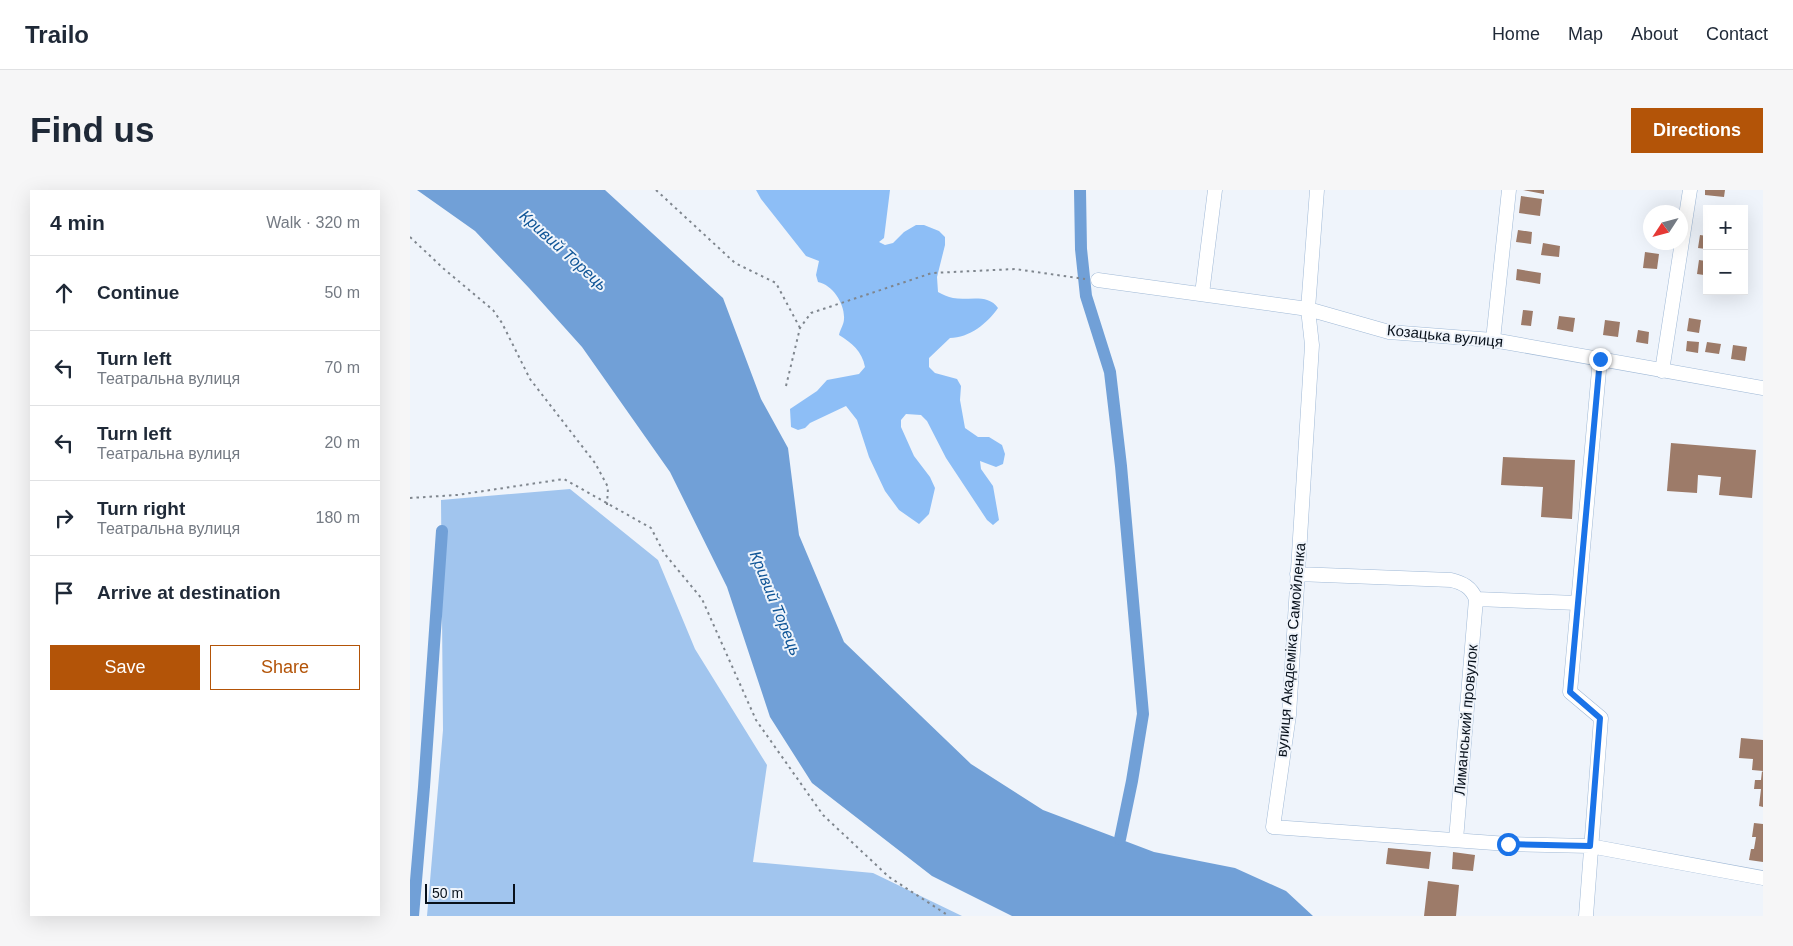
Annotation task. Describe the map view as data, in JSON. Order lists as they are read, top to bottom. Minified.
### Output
{"streets":{"street":["Козацька вулиця","вулиця Академіка Самойленка","Лиманський провулок"]},"crossings":[["Козацька вулиця","вулиця Академіка Самойленка"],["вулиця Академіка Самойленка","Лиманський провулок"]],"water":["Кривий Торець"],"scale_bar":"50 m","north":"bottom left","page":{"header":"Trailo","nav":["Home","Map","About","Contact"],"buttons":["Directions",["Save","Share"]],"title":"Find us","heading":["4 min","Walk · 320 m"],"map_buttons":["+","−"],"list":[["Continue","50 m"],["Turn left","Театральна вулиця","70 m"],["Turn left","Театральна вулиця","20 m"],["Turn right","Театральна вулиця","180 m"],"Arrive at destination"],"scale":"50 m"}}
